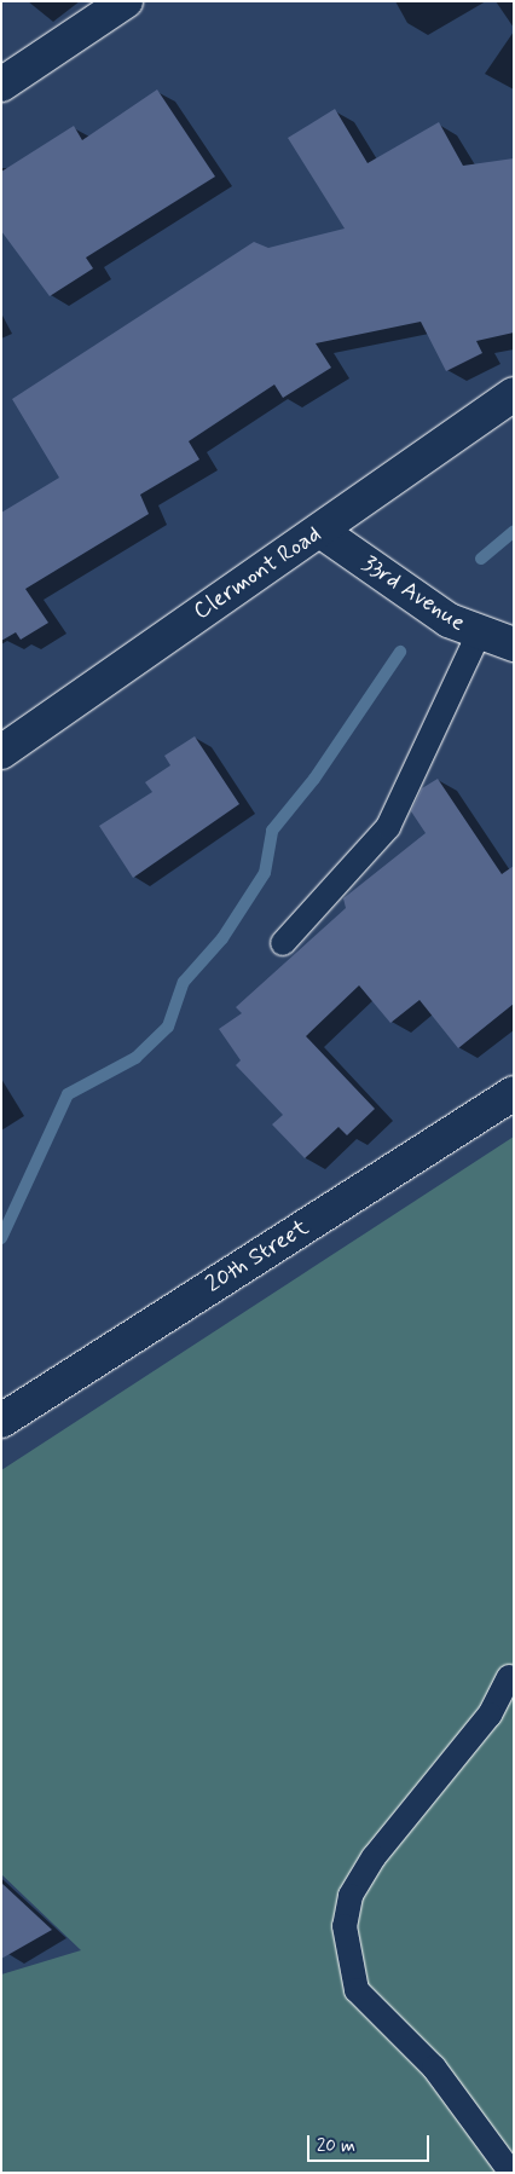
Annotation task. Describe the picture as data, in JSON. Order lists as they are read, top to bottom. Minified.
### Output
{"streets":{"street":["Clermont Road","33rd Avenue","20th Street"]},"crossings":[["Clermont Road","33rd Avenue"]],"scale_bar":"20 m"}
